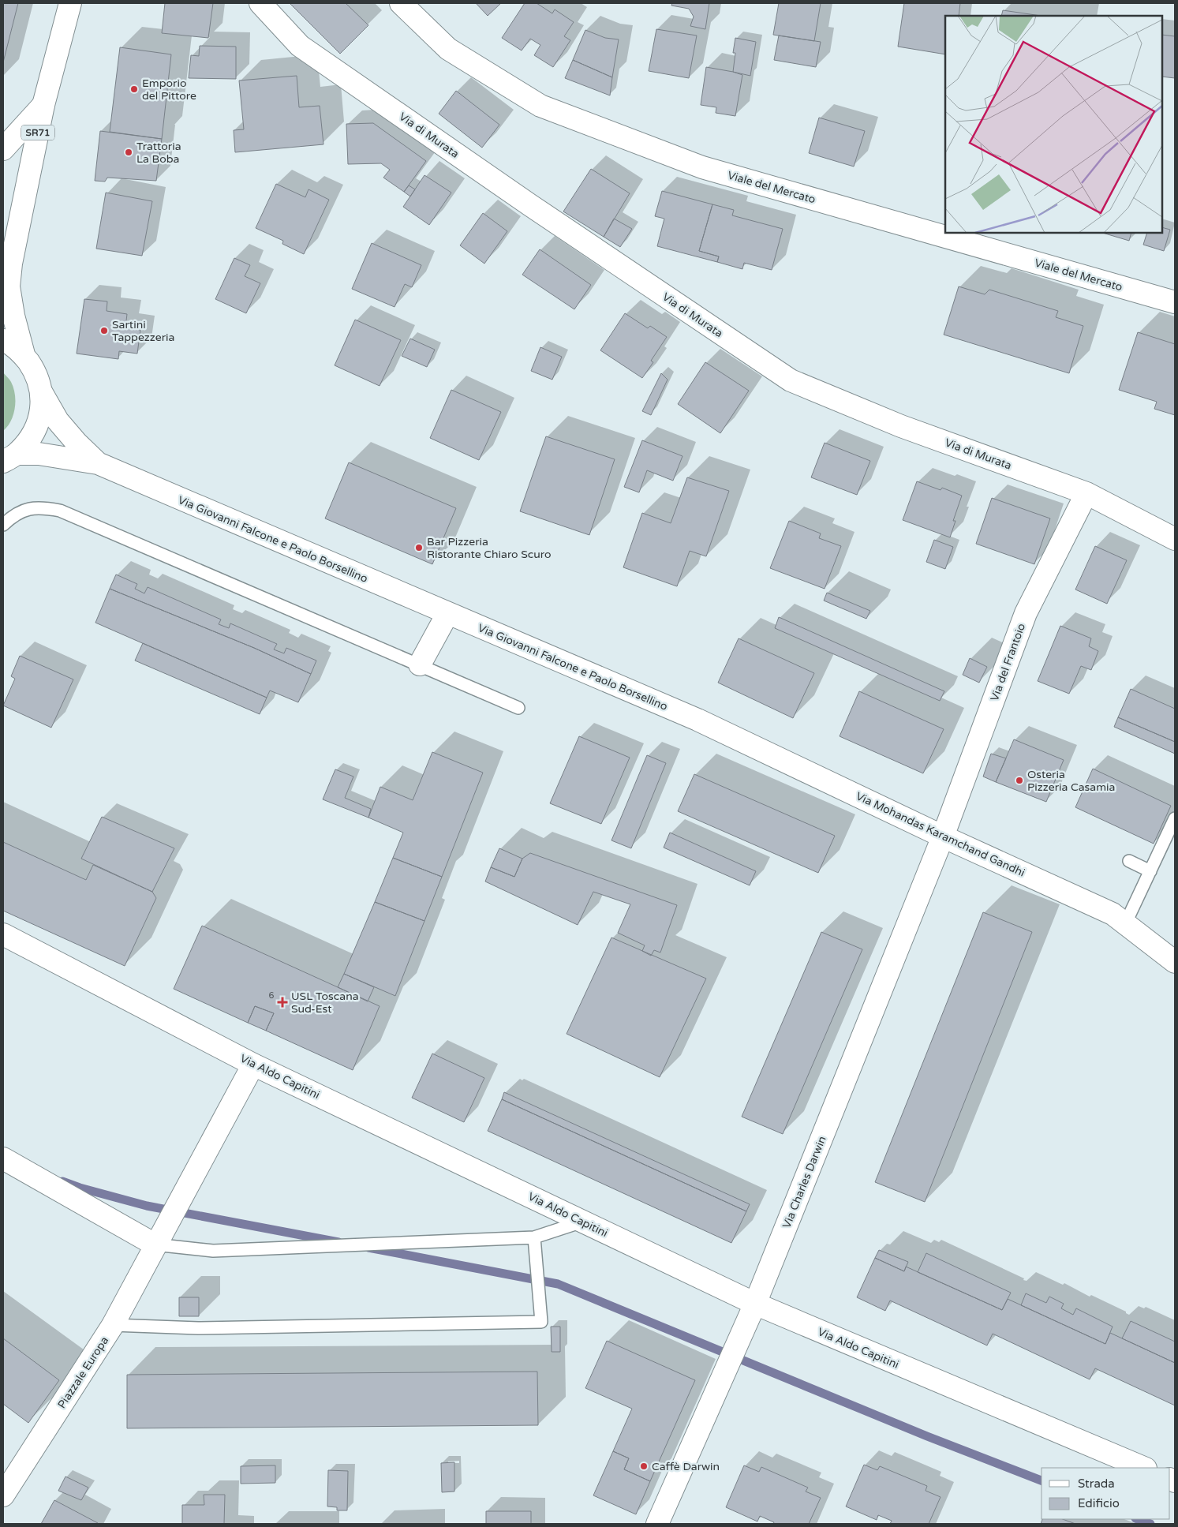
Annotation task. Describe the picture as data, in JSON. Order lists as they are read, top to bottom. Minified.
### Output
{"streets":{"street":["SR71","Via di Murata","Viale del Mercato","Via Giovanni Falcone e Paolo Borsellino","Via del Frantoio","Via Mohandas Karamchand Gandhi","Via Aldo Capitini","Via Charles Darwin","Piazzale Europa"]},"crossings":[["SR71","Via Giovanni Falcone e Paolo Borsellino"],["Via di Murata","Via del Frantoio"],["Via Giovanni Falcone e Paolo Borsellino","Via Mohandas Karamchand Gandhi"],["Via del Frantoio","Via Mohandas Karamchand Gandhi"],["Via del Frantoio","Via Charles Darwin"],["Via Mohandas Karamchand Gandhi","Via Charles Darwin"],["Via Aldo Capitini","Via Charles Darwin"],["Via Aldo Capitini","Piazzale Europa"]],"places":{"other":["Emporio del Pittore","Trattoria La Boba","Sartini Tappezzeria","Bar Pizzeria Ristorante Chiaro Scuro","Osteria Pizzeria Casamia","Caffè Darwin"],"health":["USL Toscana Sud-Est"]},"house_numbers":["6"],"legend":["Strada","Edificio"]}
